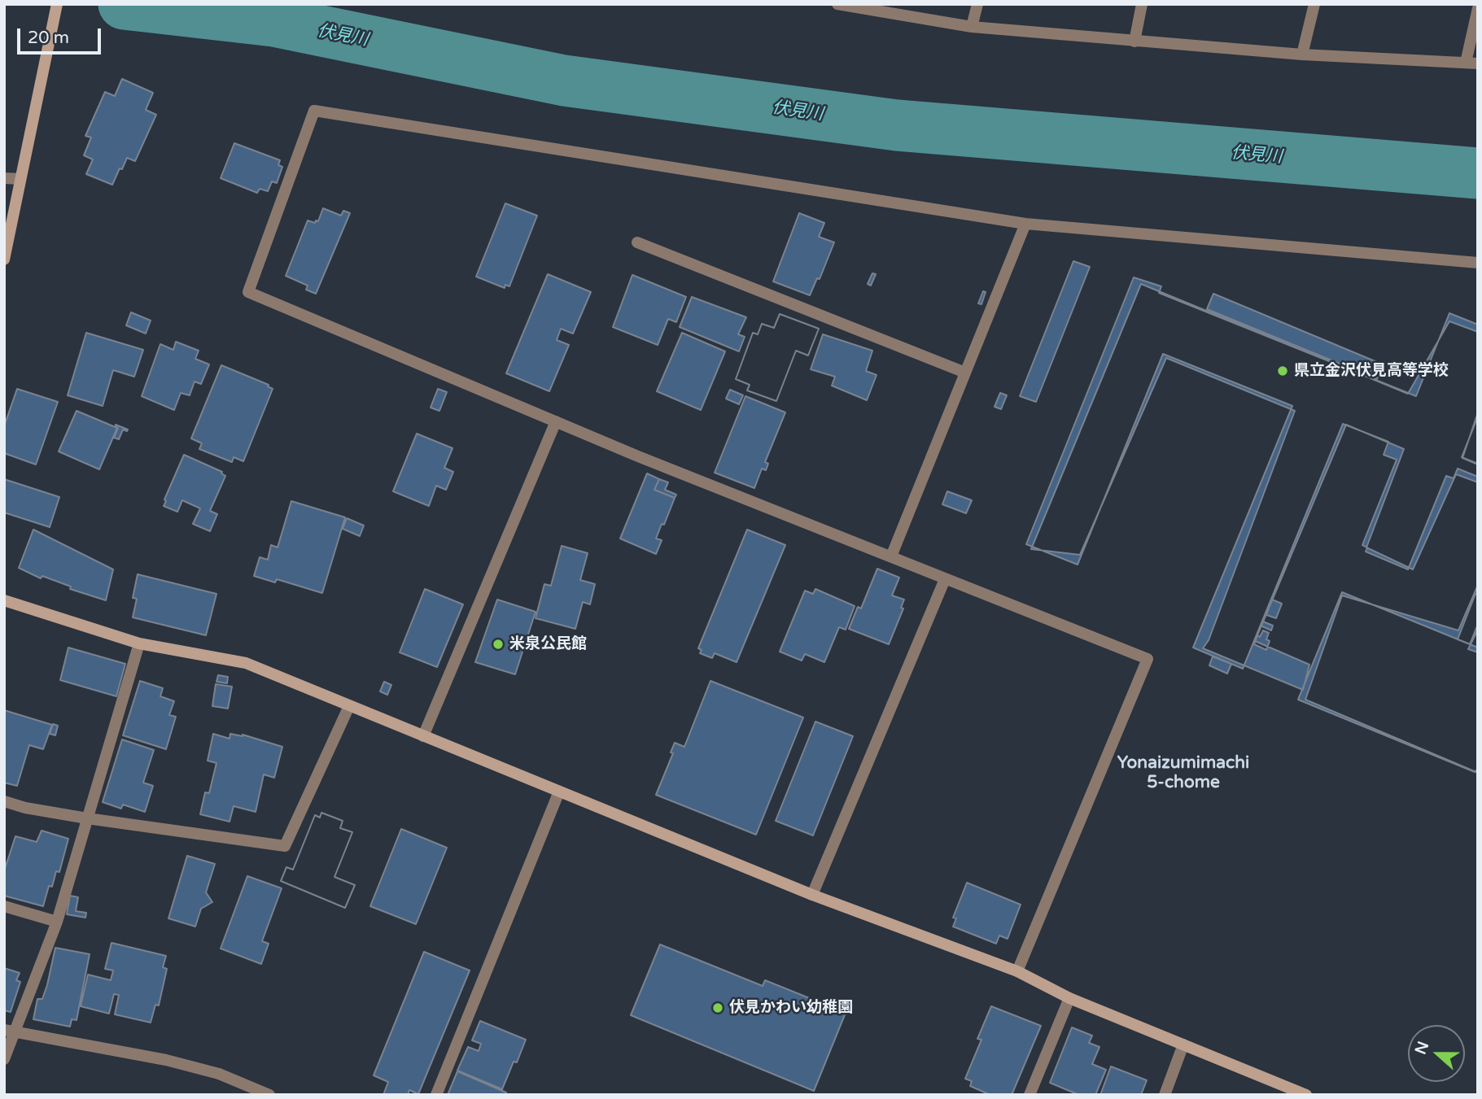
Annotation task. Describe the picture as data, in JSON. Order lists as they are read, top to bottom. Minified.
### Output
{"districts":["Yonaizumimachi 5-chome"],"water":["伏見川"],"places":["県立金沢伏見高等学校","米泉公民館","伏見かわい幼稚園"],"scale_bar":"20 m","north":"left"}
